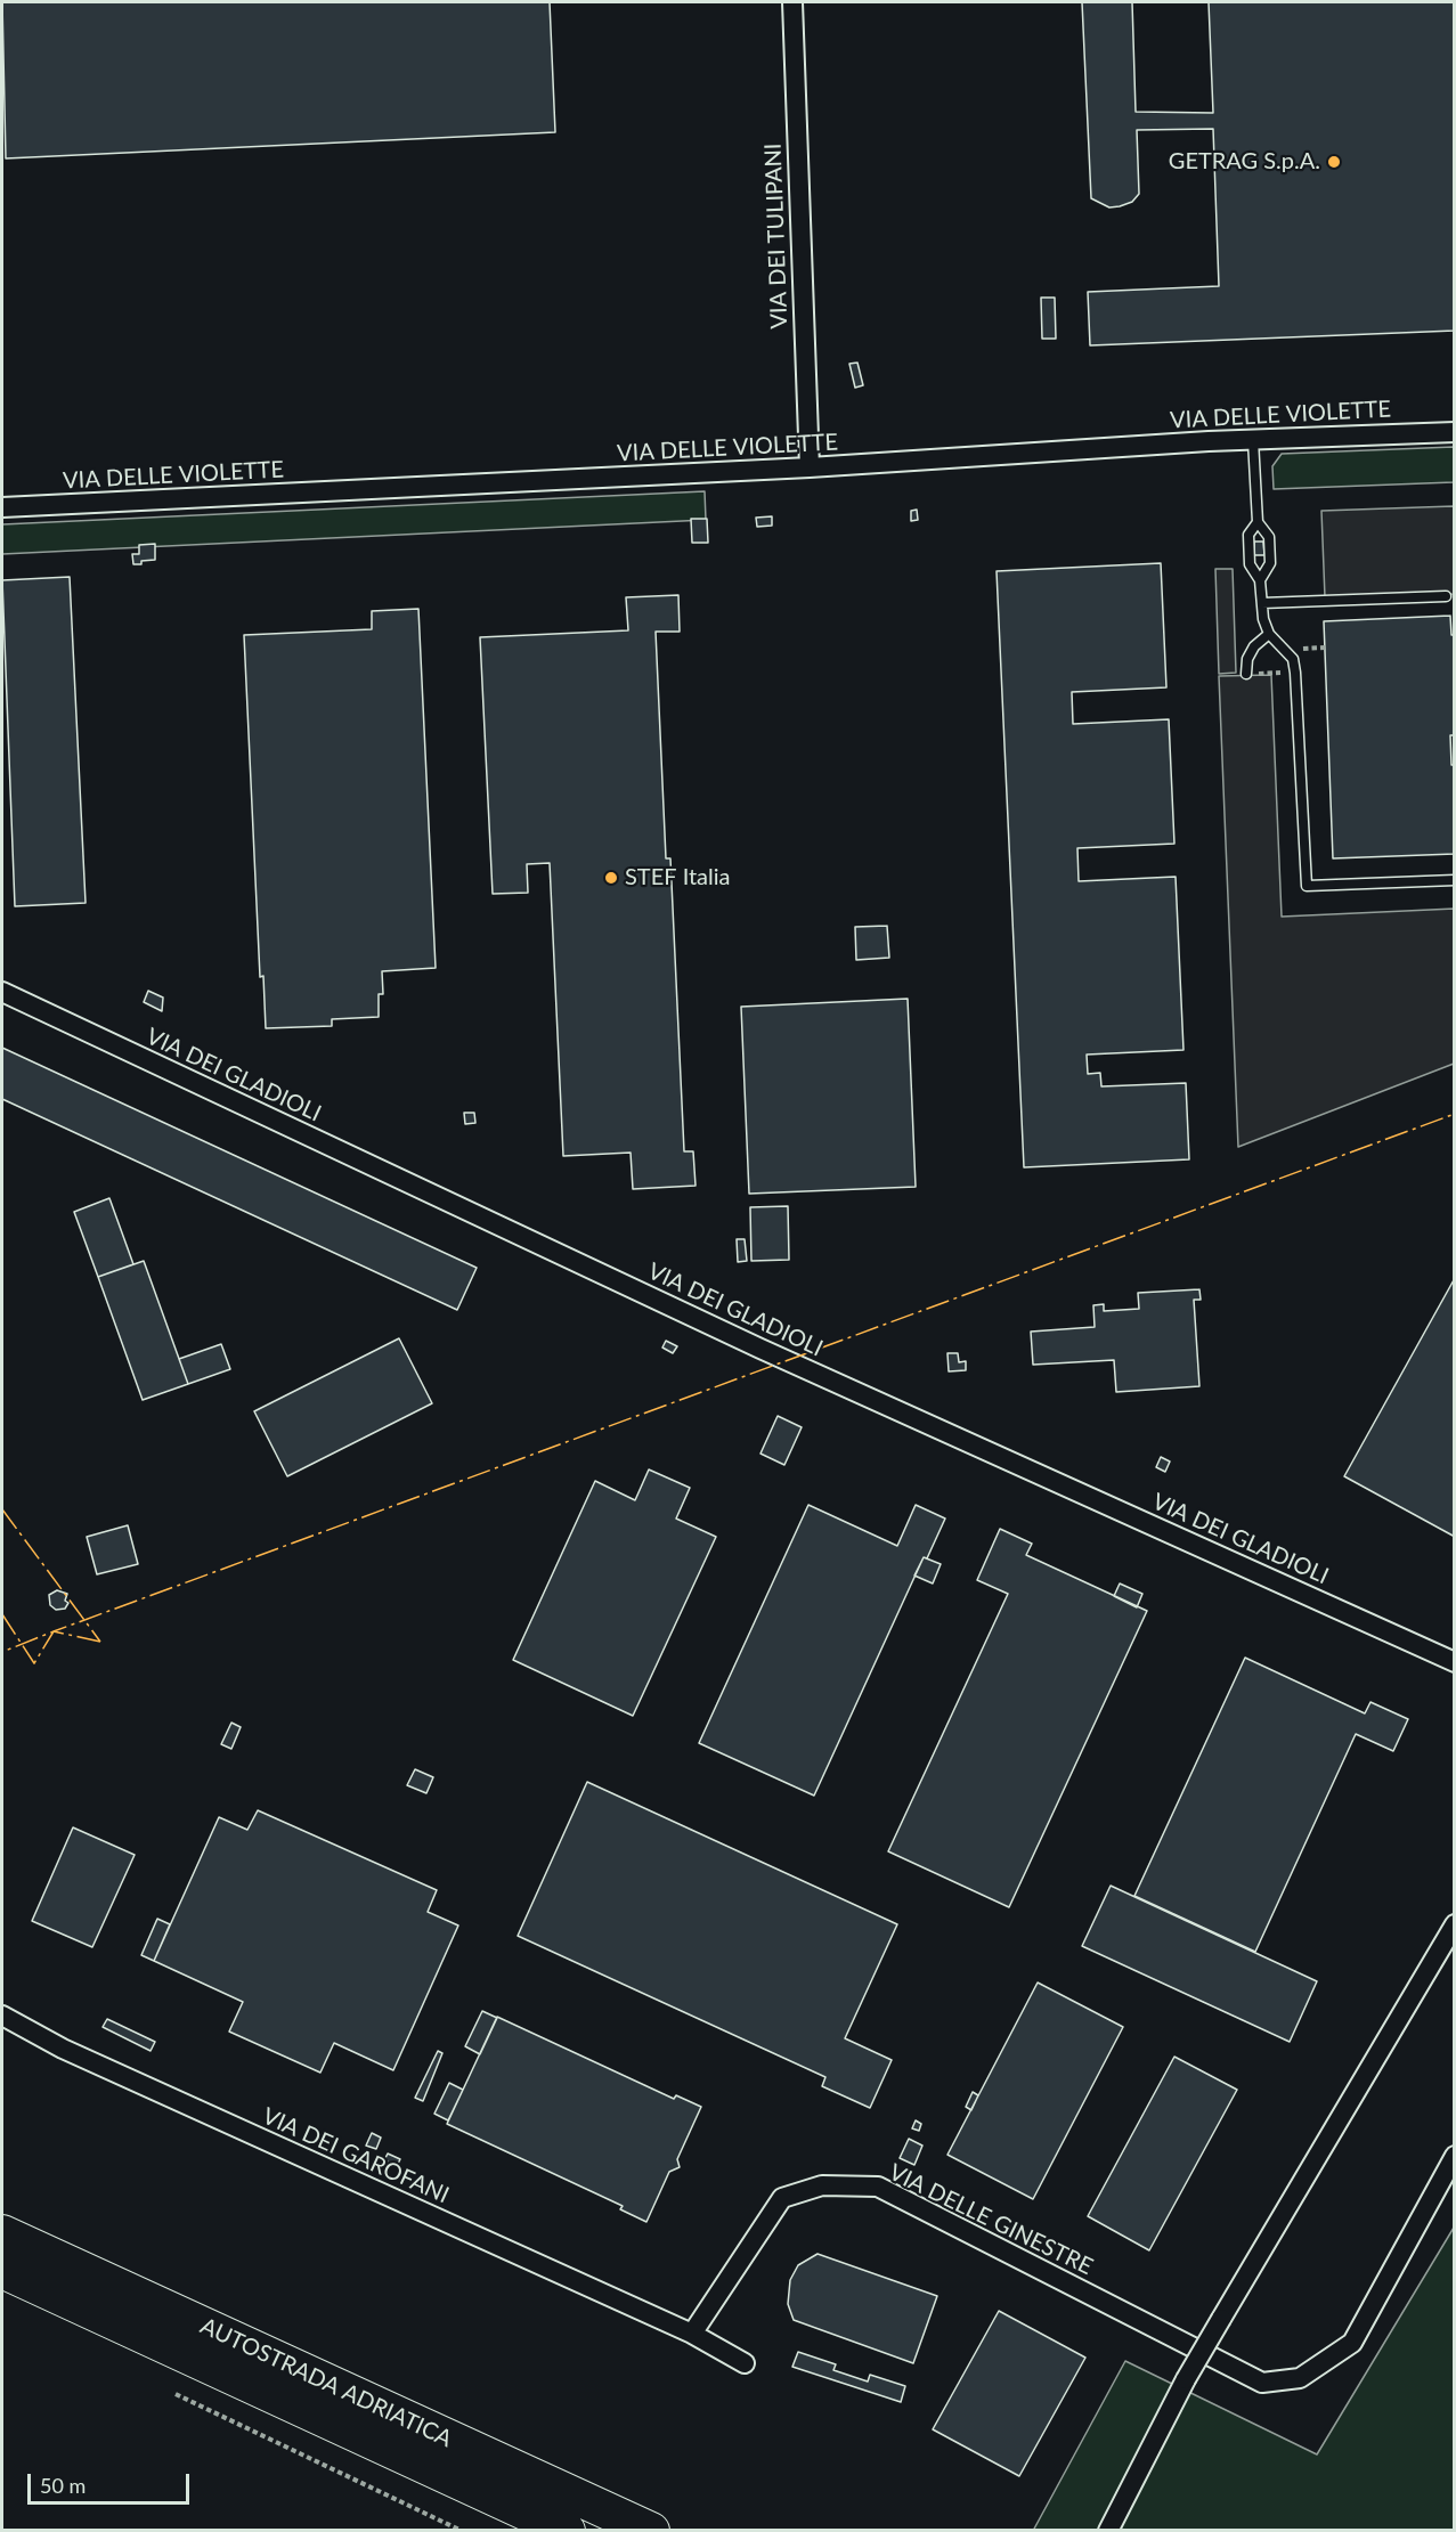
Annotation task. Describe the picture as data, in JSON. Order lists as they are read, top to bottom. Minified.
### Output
{"streets":{"highway":["AUTOSTRADA ADRIATICA"],"street":["VIA DEI TULIPANI","VIA DELLE VIOLETTE","VIA DEI GLADIOLI","VIA DEI GAROFANI","VIA DELLE GINESTRE"]},"crossings":[["VIA DEI TULIPANI","VIA DELLE VIOLETTE"],["VIA DEI GAROFANI","VIA DELLE GINESTRE"]],"places":["GETRAG S.p.A.","STEF Italia"],"scale_bar":"50 m"}
